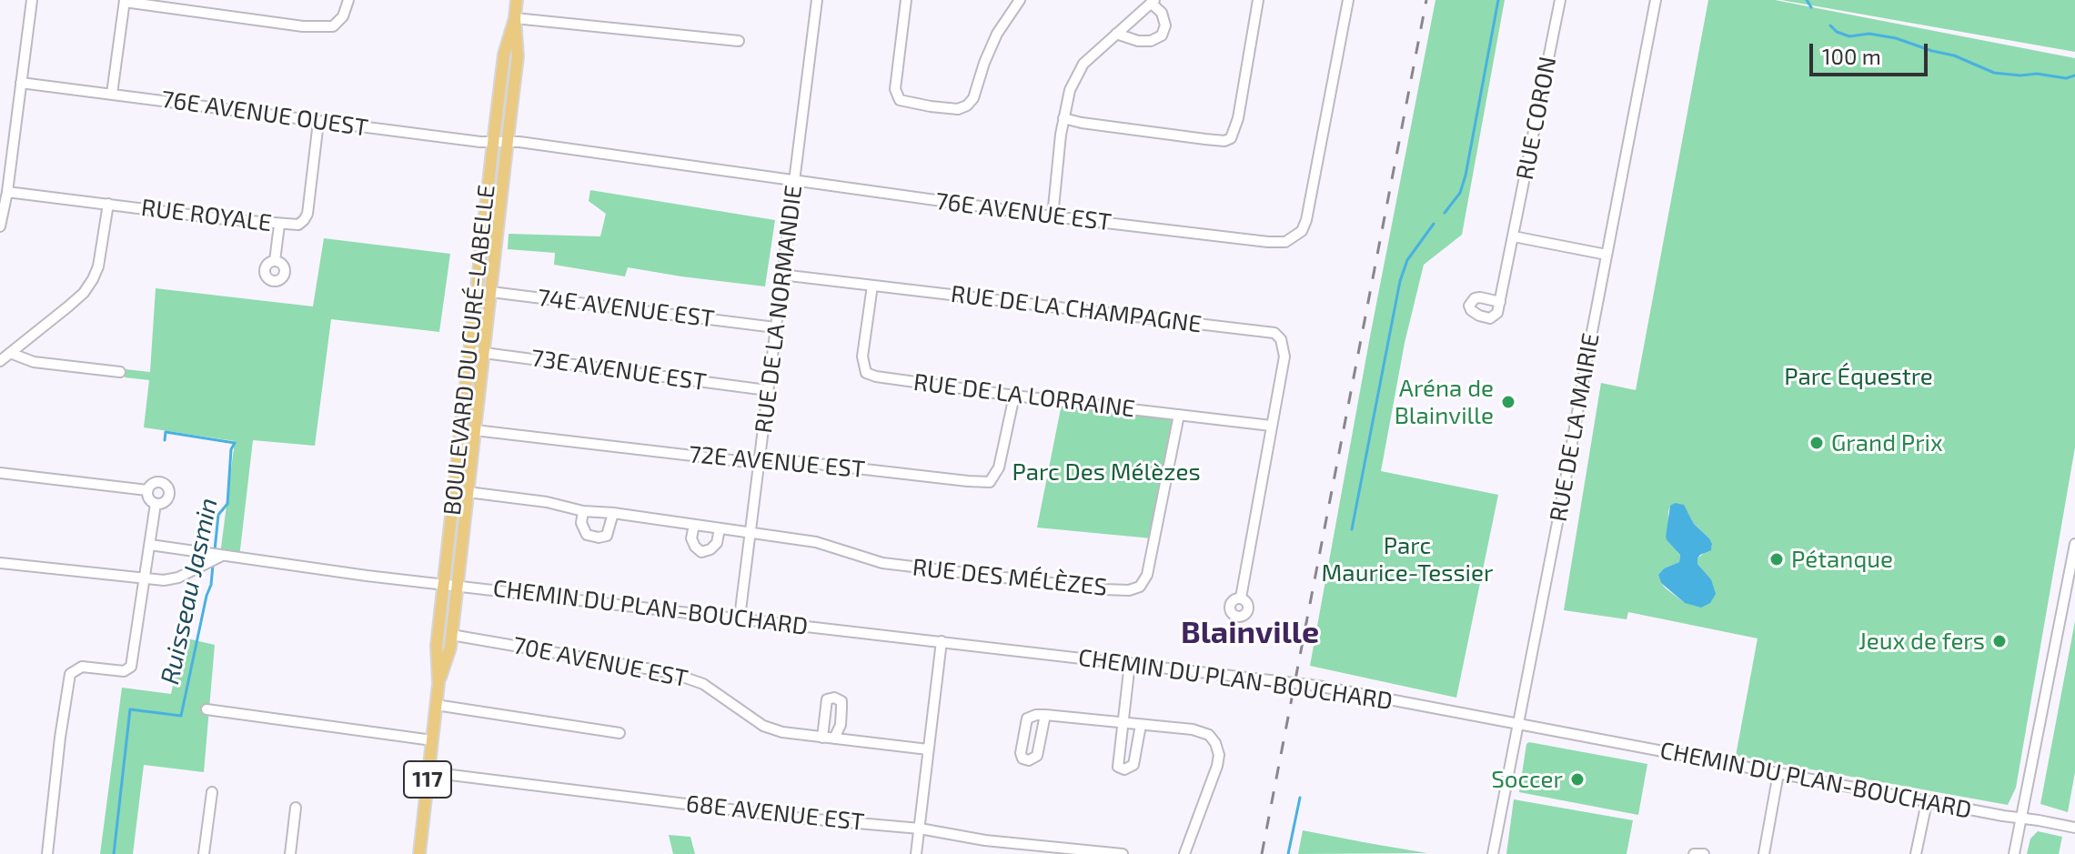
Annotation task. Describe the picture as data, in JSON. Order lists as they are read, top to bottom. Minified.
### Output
{"streets":{"main road":["BOULEVARD DU CURÉ-LABELLE","117"],"street":["76E AVENUE OUEST","RUE CORON","76E AVENUE EST","RUE ROYALE","74E AVENUE EST","RUE DE LA NORMANDIE","RUE DE LA CHAMPAGNE","73E AVENUE EST","RUE DE LA LORRAINE","RUE DE LA MAIRIE","72E AVENUE EST","RUE DES MÉLÈZES","CHEMIN DU PLAN-BOUCHARD","70E AVENUE EST","68E AVENUE EST"]},"crossings":[["76E AVENUE OUEST","76E AVENUE EST"],["76E AVENUE OUEST","RUE ROYALE"],["76E AVENUE OUEST","BOULEVARD DU CURÉ-LABELLE"],["76E AVENUE EST","RUE DE LA NORMANDIE"],["76E AVENUE EST","BOULEVARD DU CURÉ-LABELLE"],["74E AVENUE EST","RUE DE LA NORMANDIE"],["74E AVENUE EST","BOULEVARD DU CURÉ-LABELLE"],["RUE DE LA NORMANDIE","RUE DE LA CHAMPAGNE"],["RUE DE LA NORMANDIE","73E AVENUE EST"],["RUE DE LA NORMANDIE","72E AVENUE EST"],["RUE DE LA NORMANDIE","RUE DES MÉLÈZES"],["RUE DE LA NORMANDIE","CHEMIN DU PLAN-BOUCHARD"],["RUE DE LA CHAMPAGNE","RUE DE LA LORRAINE"],["BOULEVARD DU CURÉ-LABELLE","73E AVENUE EST"],["BOULEVARD DU CURÉ-LABELLE","72E AVENUE EST"],["BOULEVARD DU CURÉ-LABELLE","RUE DES MÉLÈZES"],["BOULEVARD DU CURÉ-LABELLE","CHEMIN DU PLAN-BOUCHARD"],["BOULEVARD DU CURÉ-LABELLE","70E AVENUE EST"],["BOULEVARD DU CURÉ-LABELLE","68E AVENUE EST"],["RUE DE LA LORRAINE","72E AVENUE EST"],["RUE DE LA LORRAINE","RUE DES MÉLÈZES"],["RUE DE LA MAIRIE","CHEMIN DU PLAN-BOUCHARD"]],"districts":["Blainville"],"water":["Ruisseau Jasmin"],"parks":["Parc Équestre","Parc Des Mélèzes","Parc Maurice-Tessier"],"places":["Aréna de Blainville","Grand Prix","Pétanque","Jeux de fers","Soccer"],"scale_bar":"100 m"}
